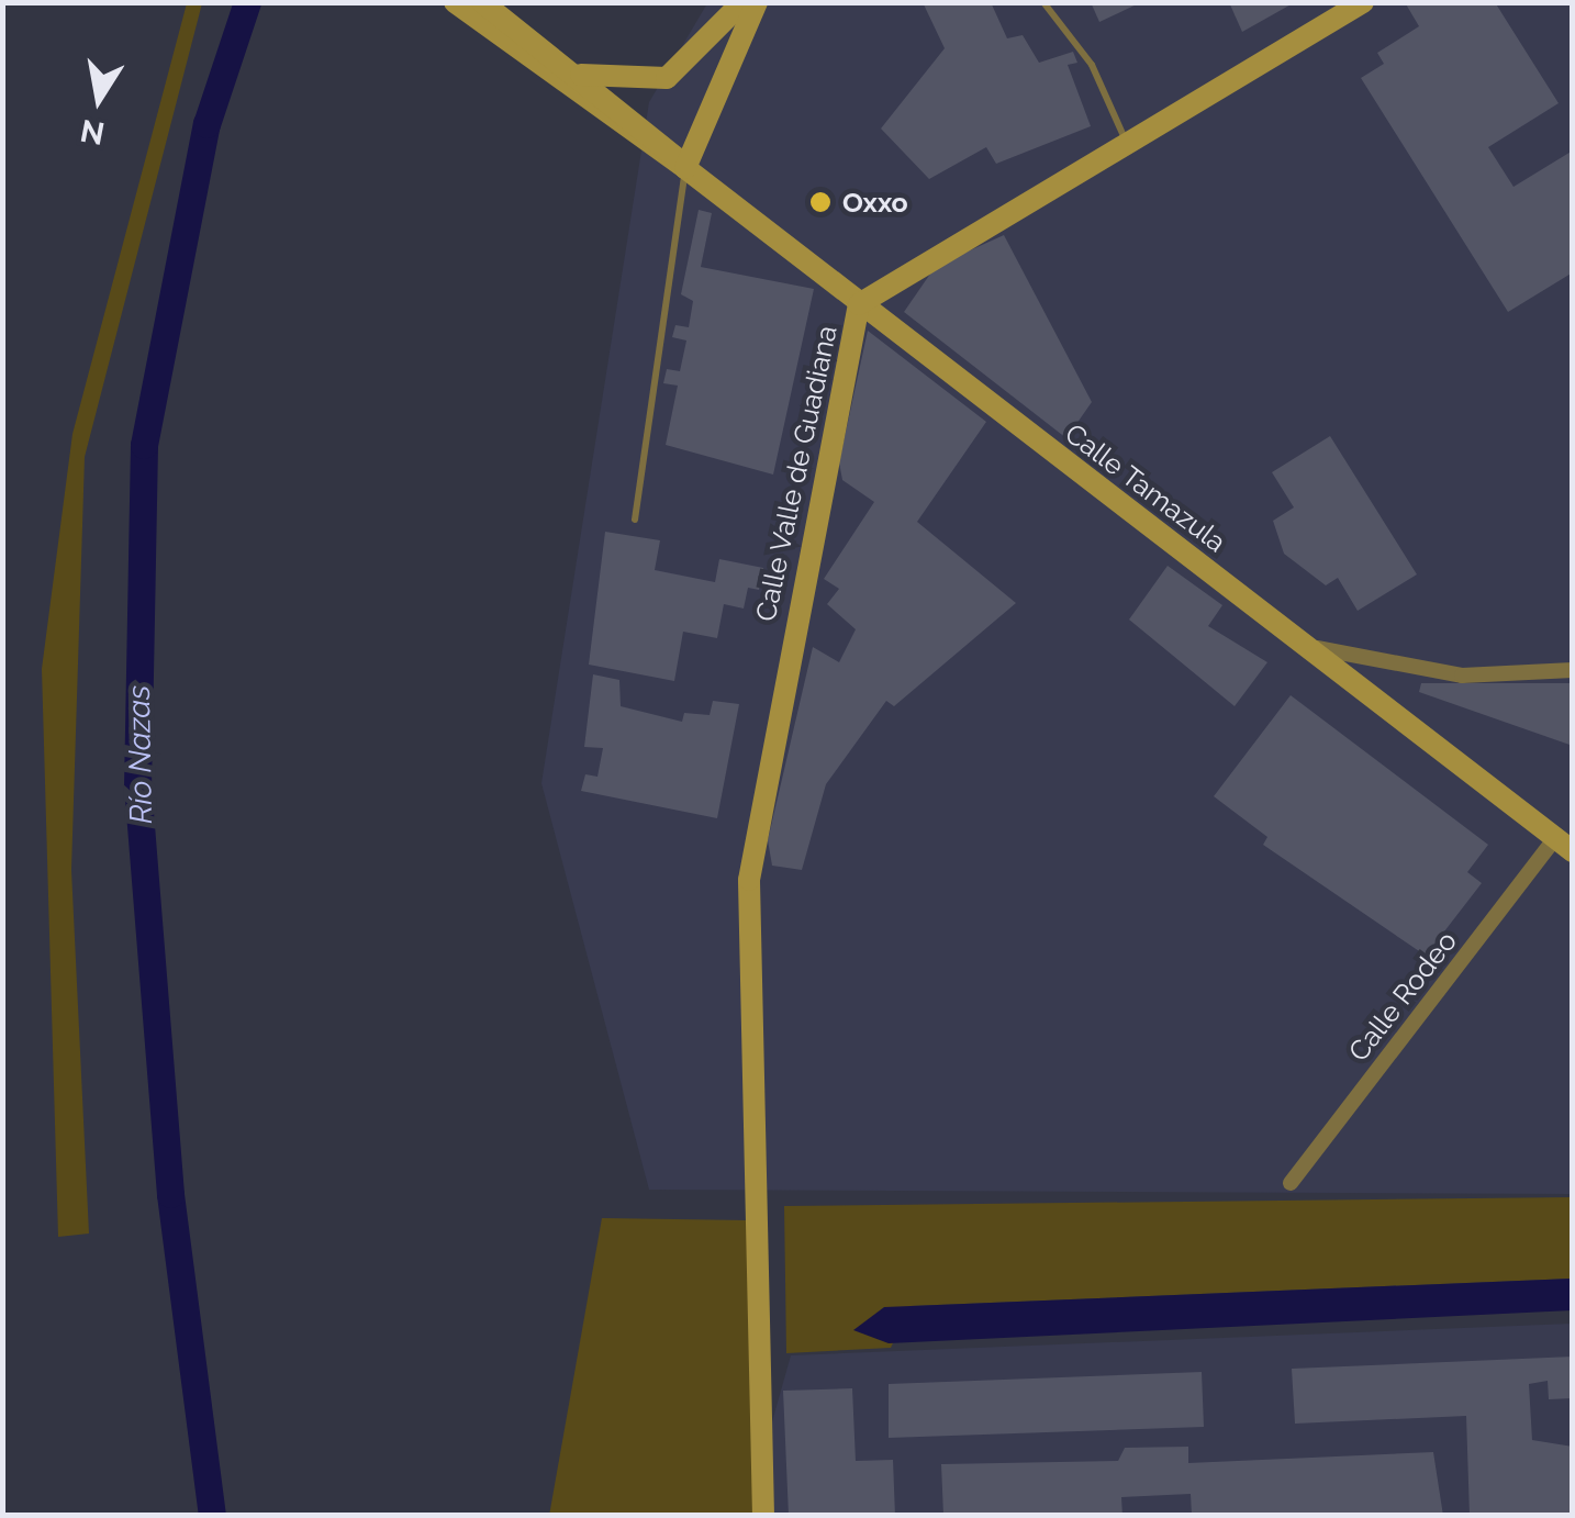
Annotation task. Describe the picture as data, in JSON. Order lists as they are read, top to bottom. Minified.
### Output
{"streets":{"main road":["Calle Valle de Guadiana","Calle Tamazula"],"street":["Calle Rodeo"]},"crossings":[["Calle Valle de Guadiana","Calle Tamazula"],["Calle Tamazula","Calle Rodeo"]],"water":["Río Nazas"],"places":["Oxxo"],"north":"bottom"}
